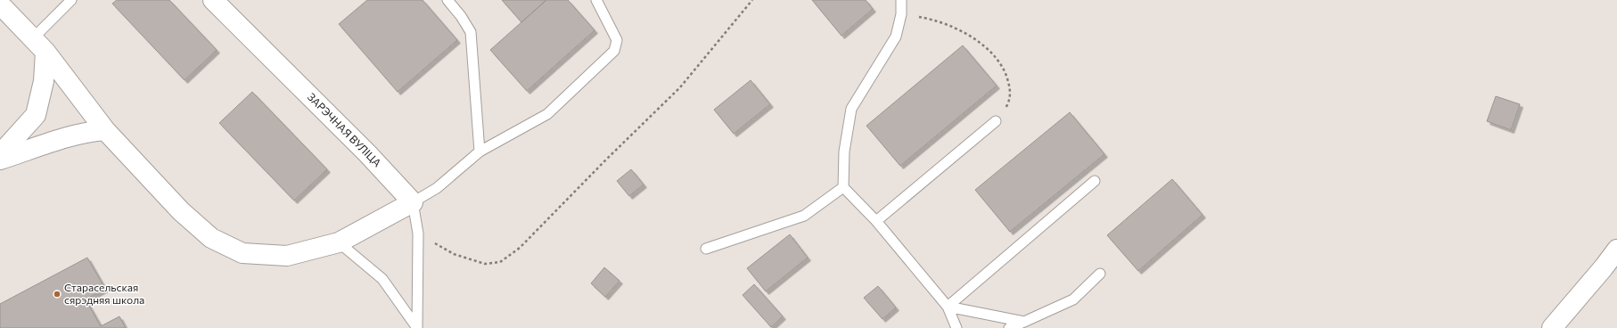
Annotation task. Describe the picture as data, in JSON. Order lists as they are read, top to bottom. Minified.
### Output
{"streets":{"street":["ЗАРЭЧНАЯ ВУЛІЦА"]},"places":["Старасельская сярэдняя школа"]}
